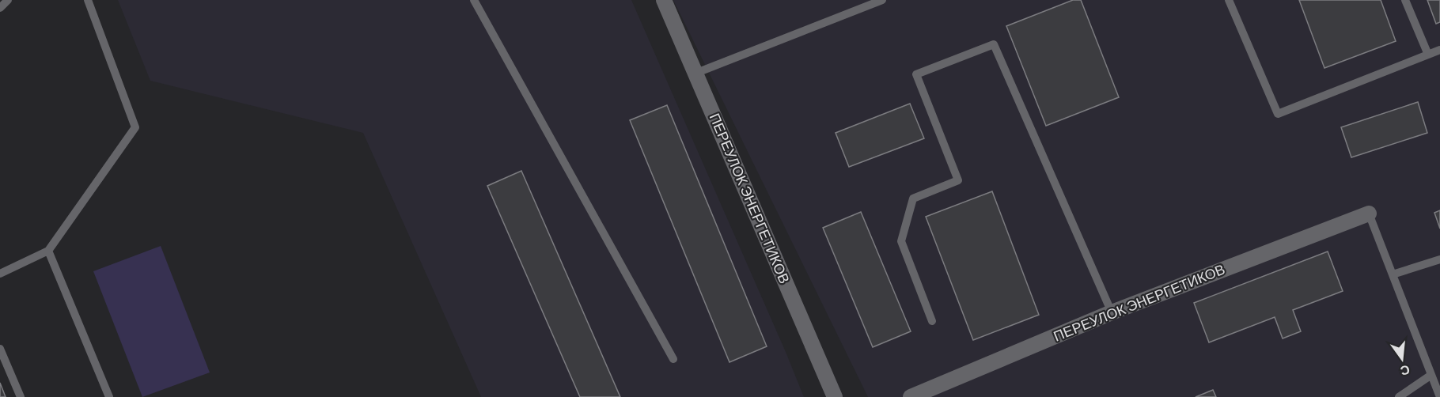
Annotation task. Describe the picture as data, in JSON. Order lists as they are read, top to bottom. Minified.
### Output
{"streets":{"street":["ПЕРЕУЛОК ЭНЕРГЕТИКОВ"]},"north":"bottom"}
